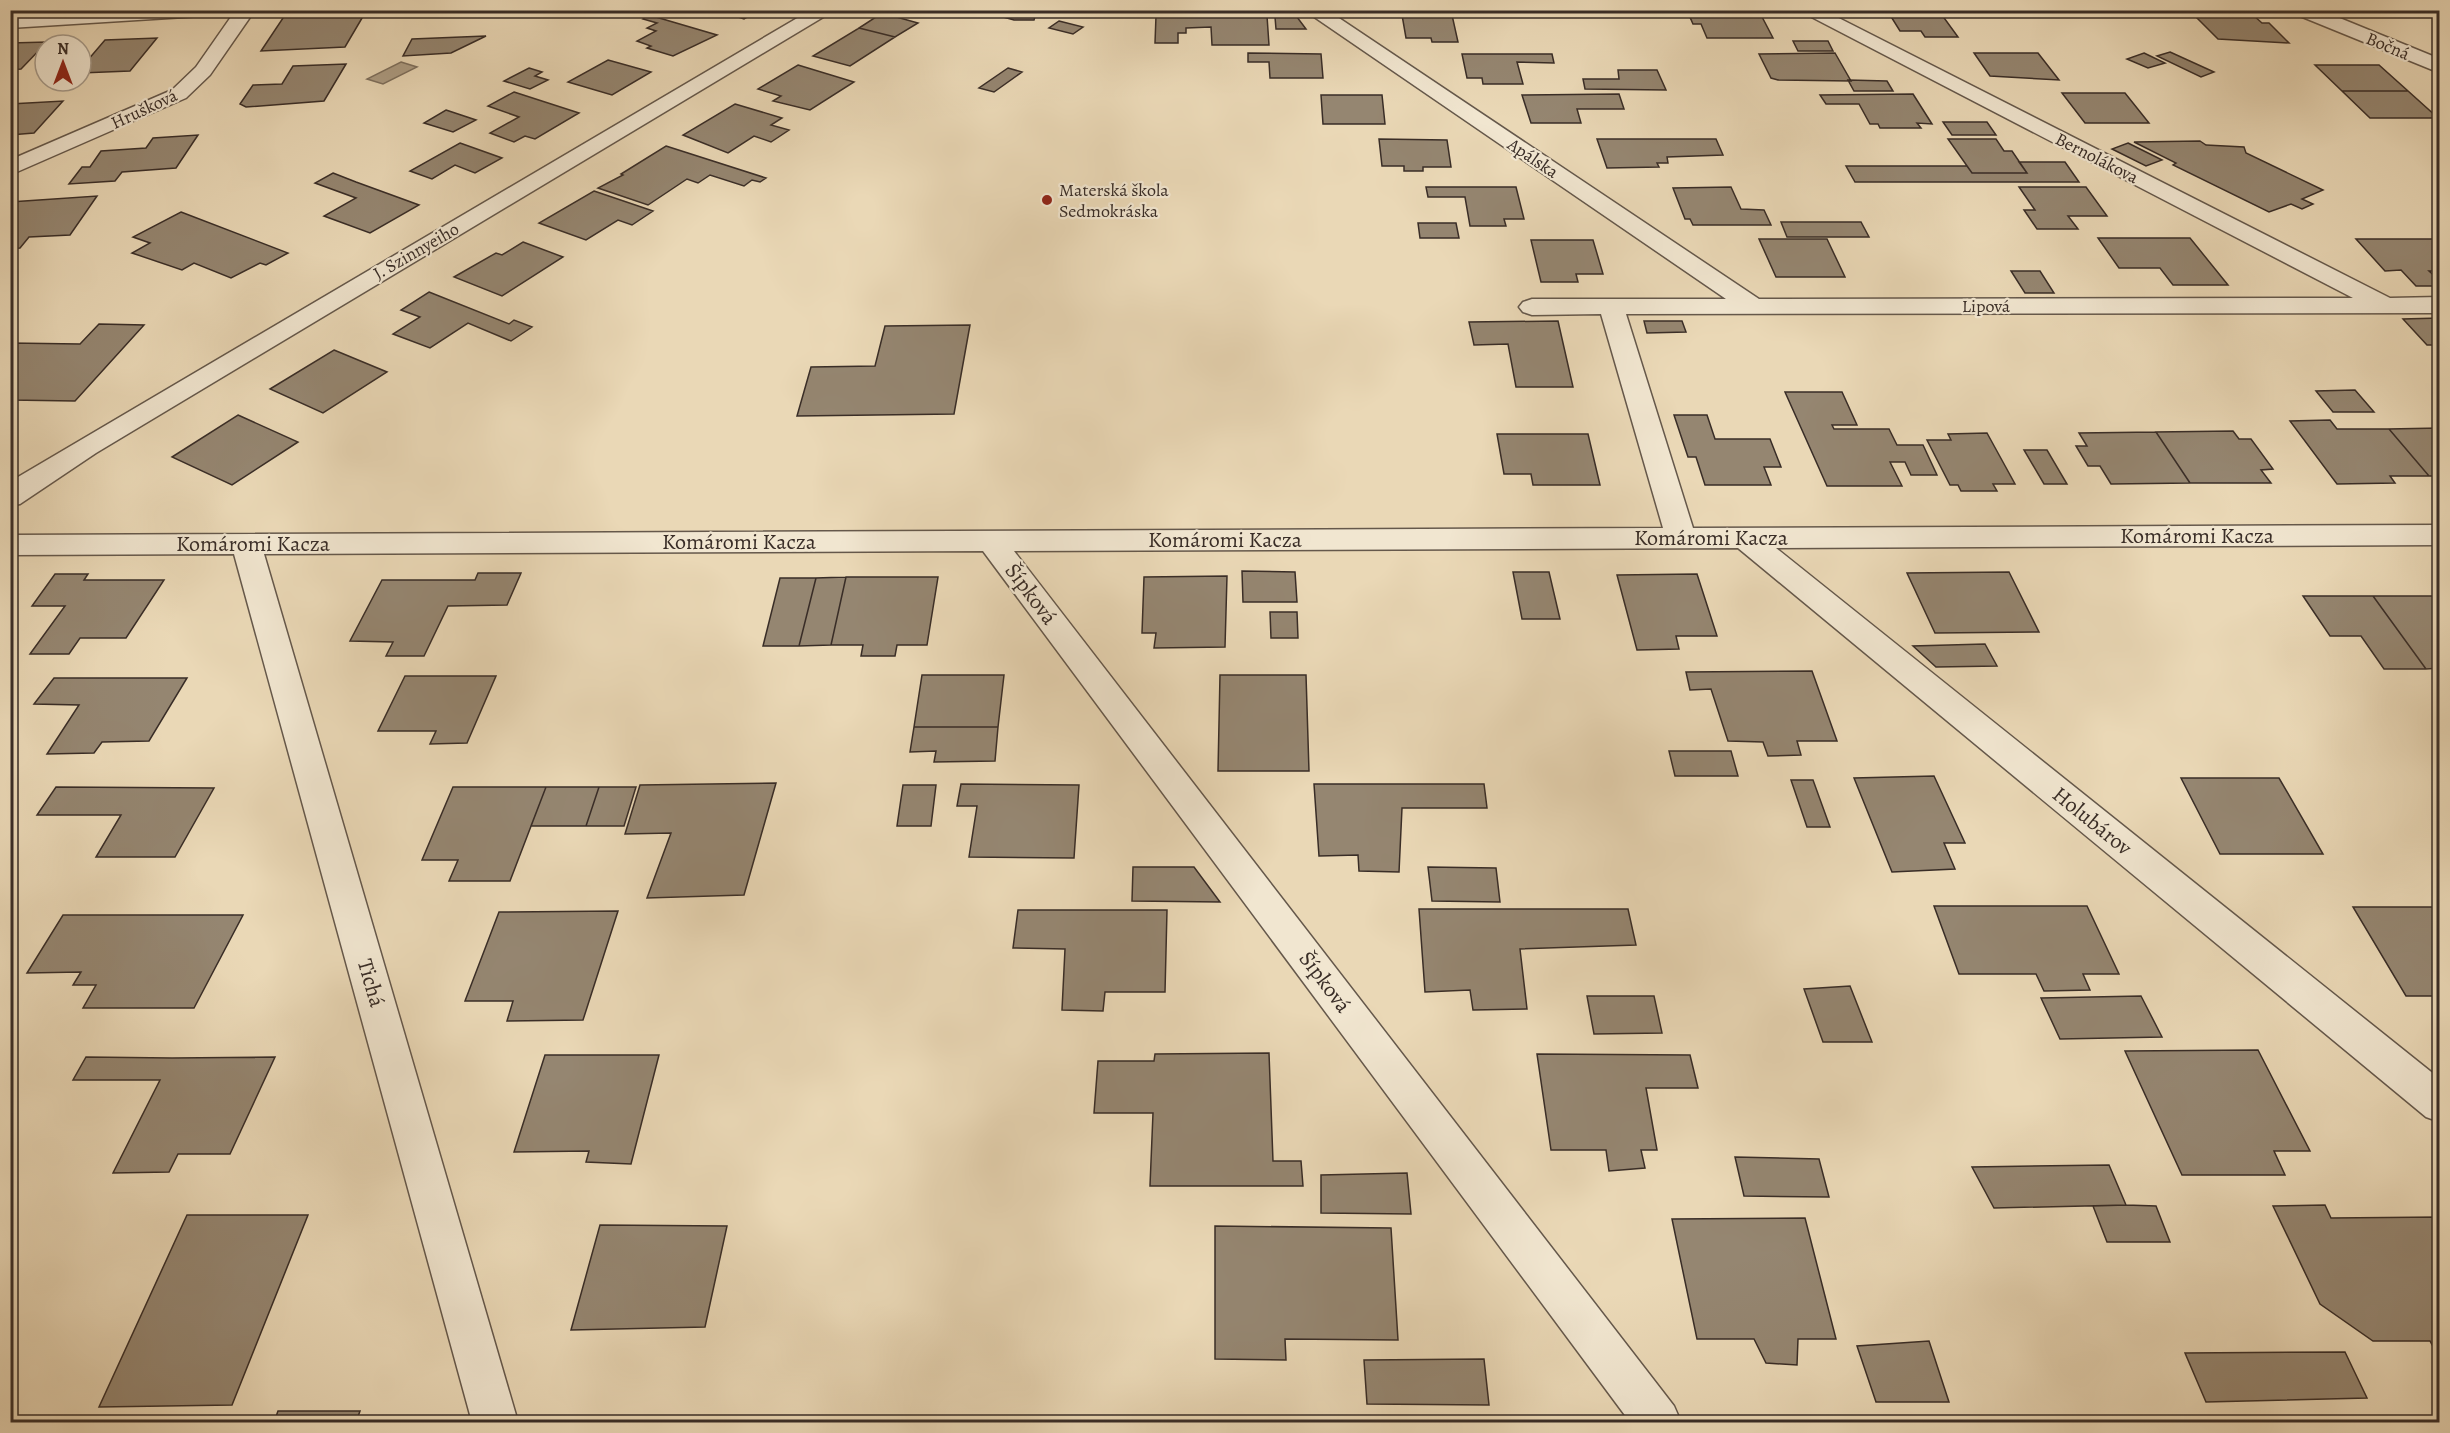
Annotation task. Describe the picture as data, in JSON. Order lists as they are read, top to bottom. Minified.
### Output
{"streets":{"street":["Bočná","Hrušková","Apálska","Bernolákova","J. Szinnyeiho","Lipová","Komáromi Kacza","Šípková","Holubárov","Tichá"]},"crossings":[["Apálska","Lipová"],["Bernolákova","Lipová"],["Komáromi Kacza","Šípková"],["Komáromi Kacza","Holubárov"],["Komáromi Kacza","Tichá"]],"places":["Materská škola Sedmokráska"],"north":"top"}
